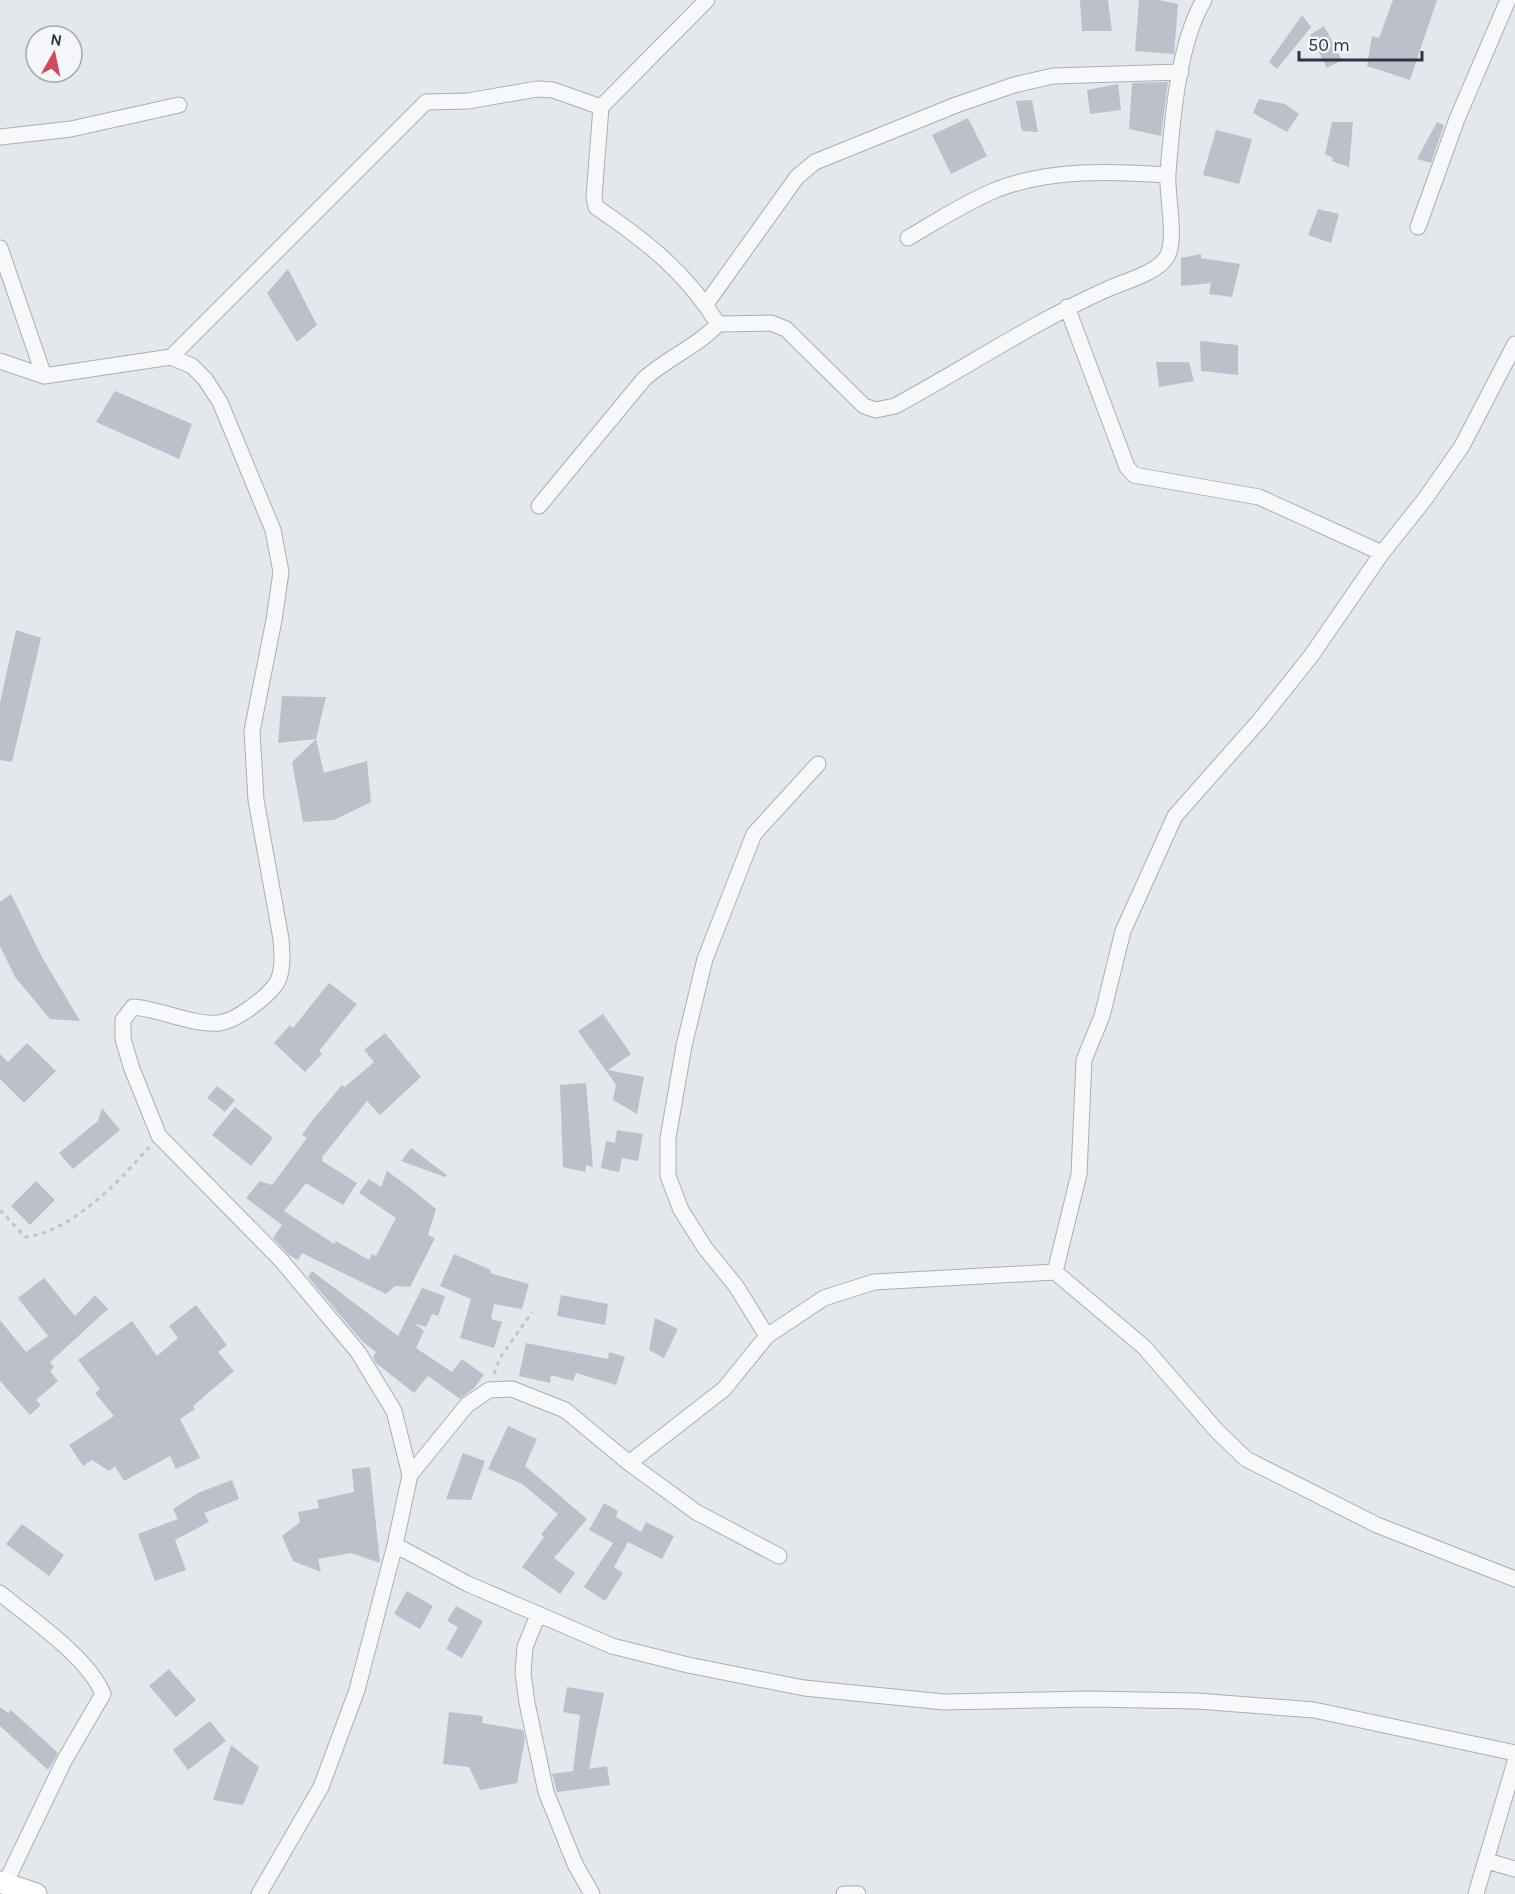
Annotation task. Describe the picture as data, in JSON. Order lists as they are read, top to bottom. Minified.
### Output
{"scale_bar":"50 m","north":"top"}
